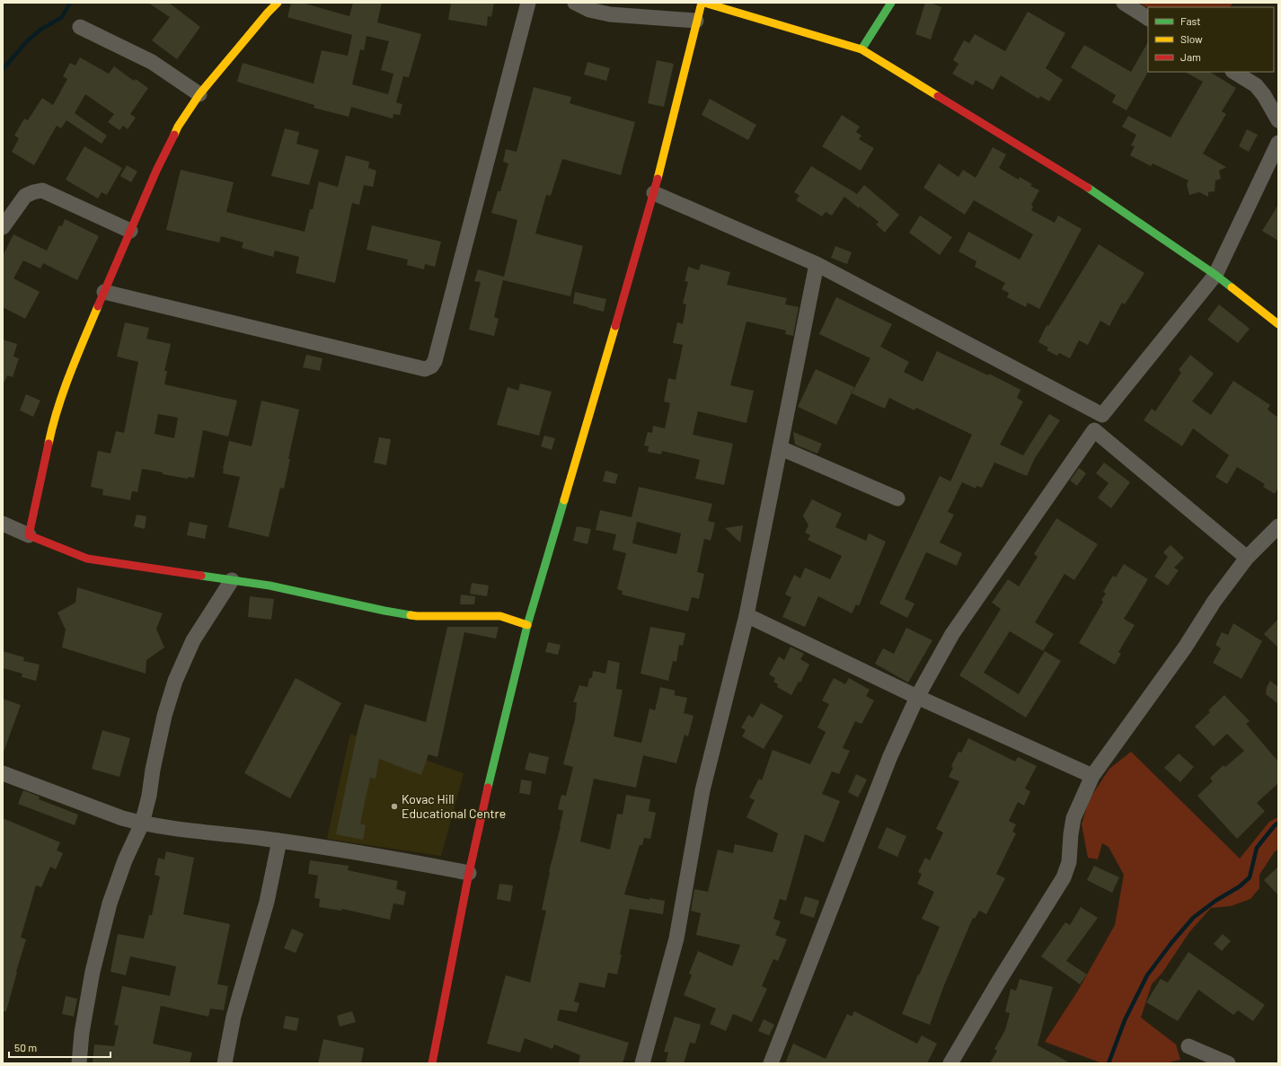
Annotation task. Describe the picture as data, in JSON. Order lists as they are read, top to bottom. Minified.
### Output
{"places":["Kovac Hill Educational Centre"],"legend":["Fast","Slow","Jam"],"scale_bar":"50 m"}
